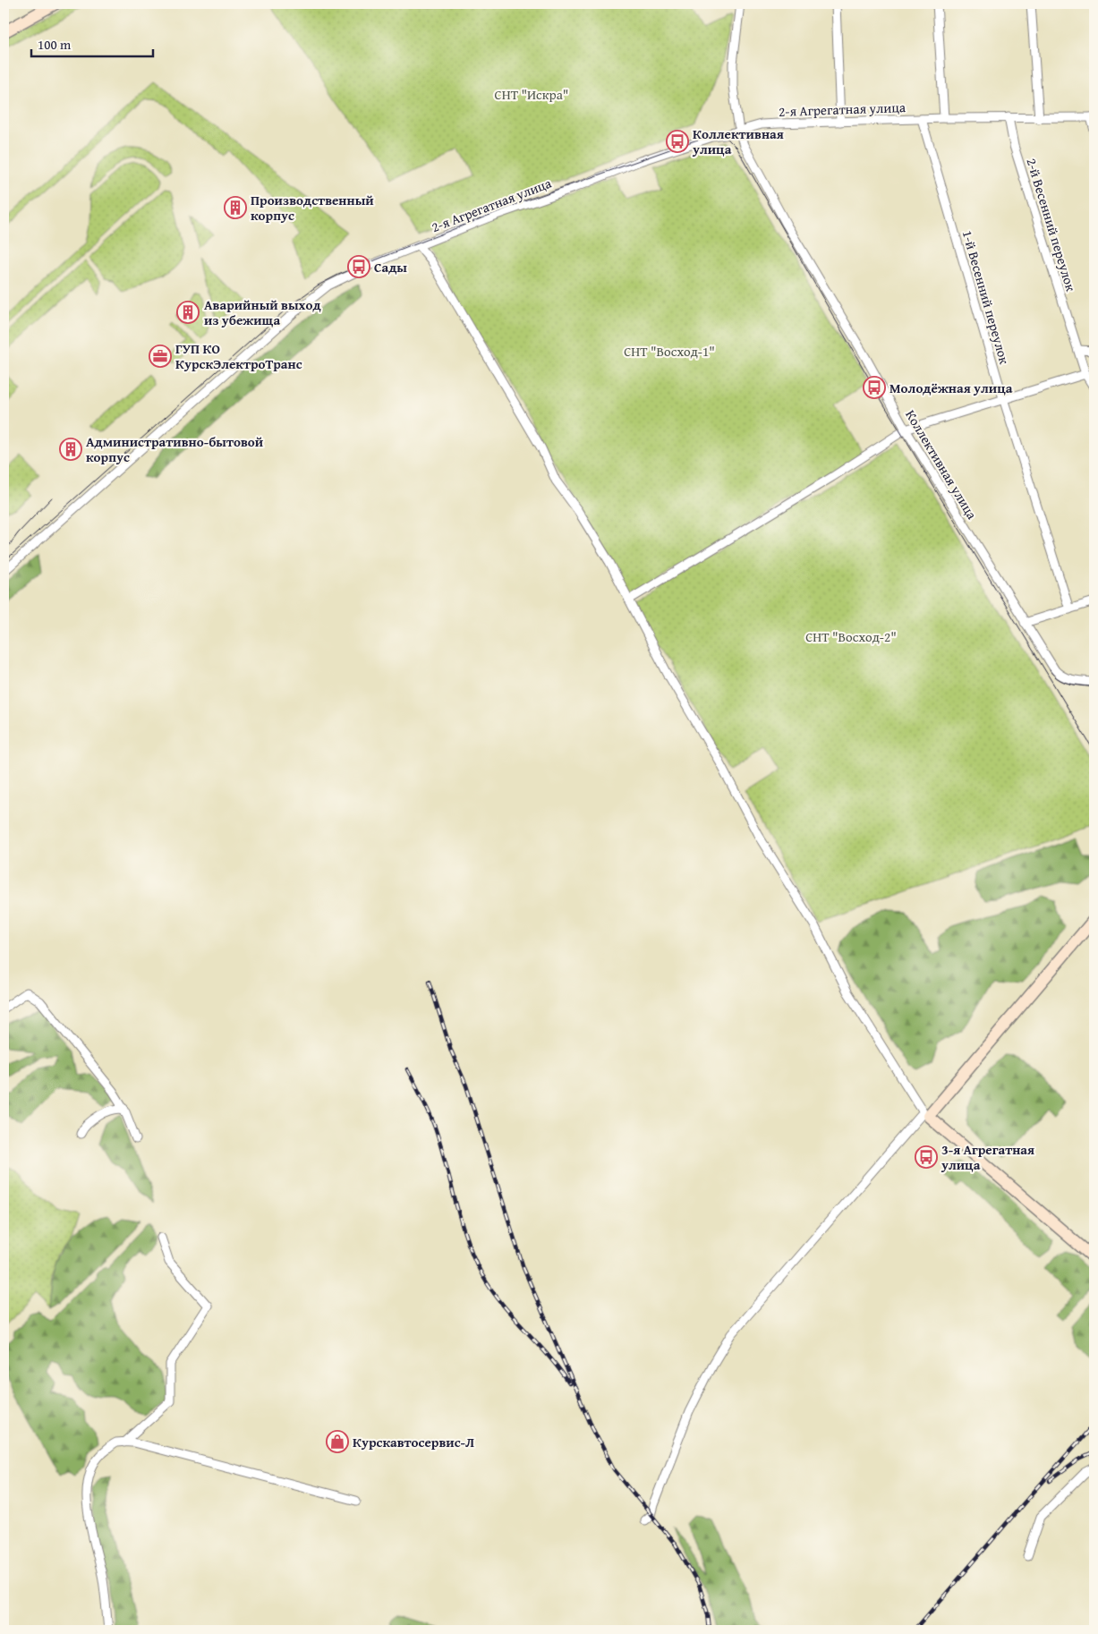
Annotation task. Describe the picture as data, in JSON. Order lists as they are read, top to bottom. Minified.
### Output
{"streets":{"street":["2-я Агрегатная улица","2-й Весенний переулок","1-й Весенний переулок","Коллективная улица"]},"crossings":[["2-я Агрегатная улица","2-й Весенний переулок"],["2-я Агрегатная улица","1-й Весенний переулок"],["2-я Агрегатная улица","Коллективная улица"]],"parks":["СНТ \"Искра\"","СНТ \"Восход-1\"","СНТ \"Восход-2\""],"places":{"bus stop":["Коллективная улица","Сады","Молодёжная улица","3-я Агрегатная улица"],"building":["Производственный корпус","Аварийный выход из убежища","Административно-бытовой корпус"],"office":["ГУП КО КурскЭлектроТранс"],"shop":["Курскавтосервис-Л"]},"scale_bar":"100 m"}
